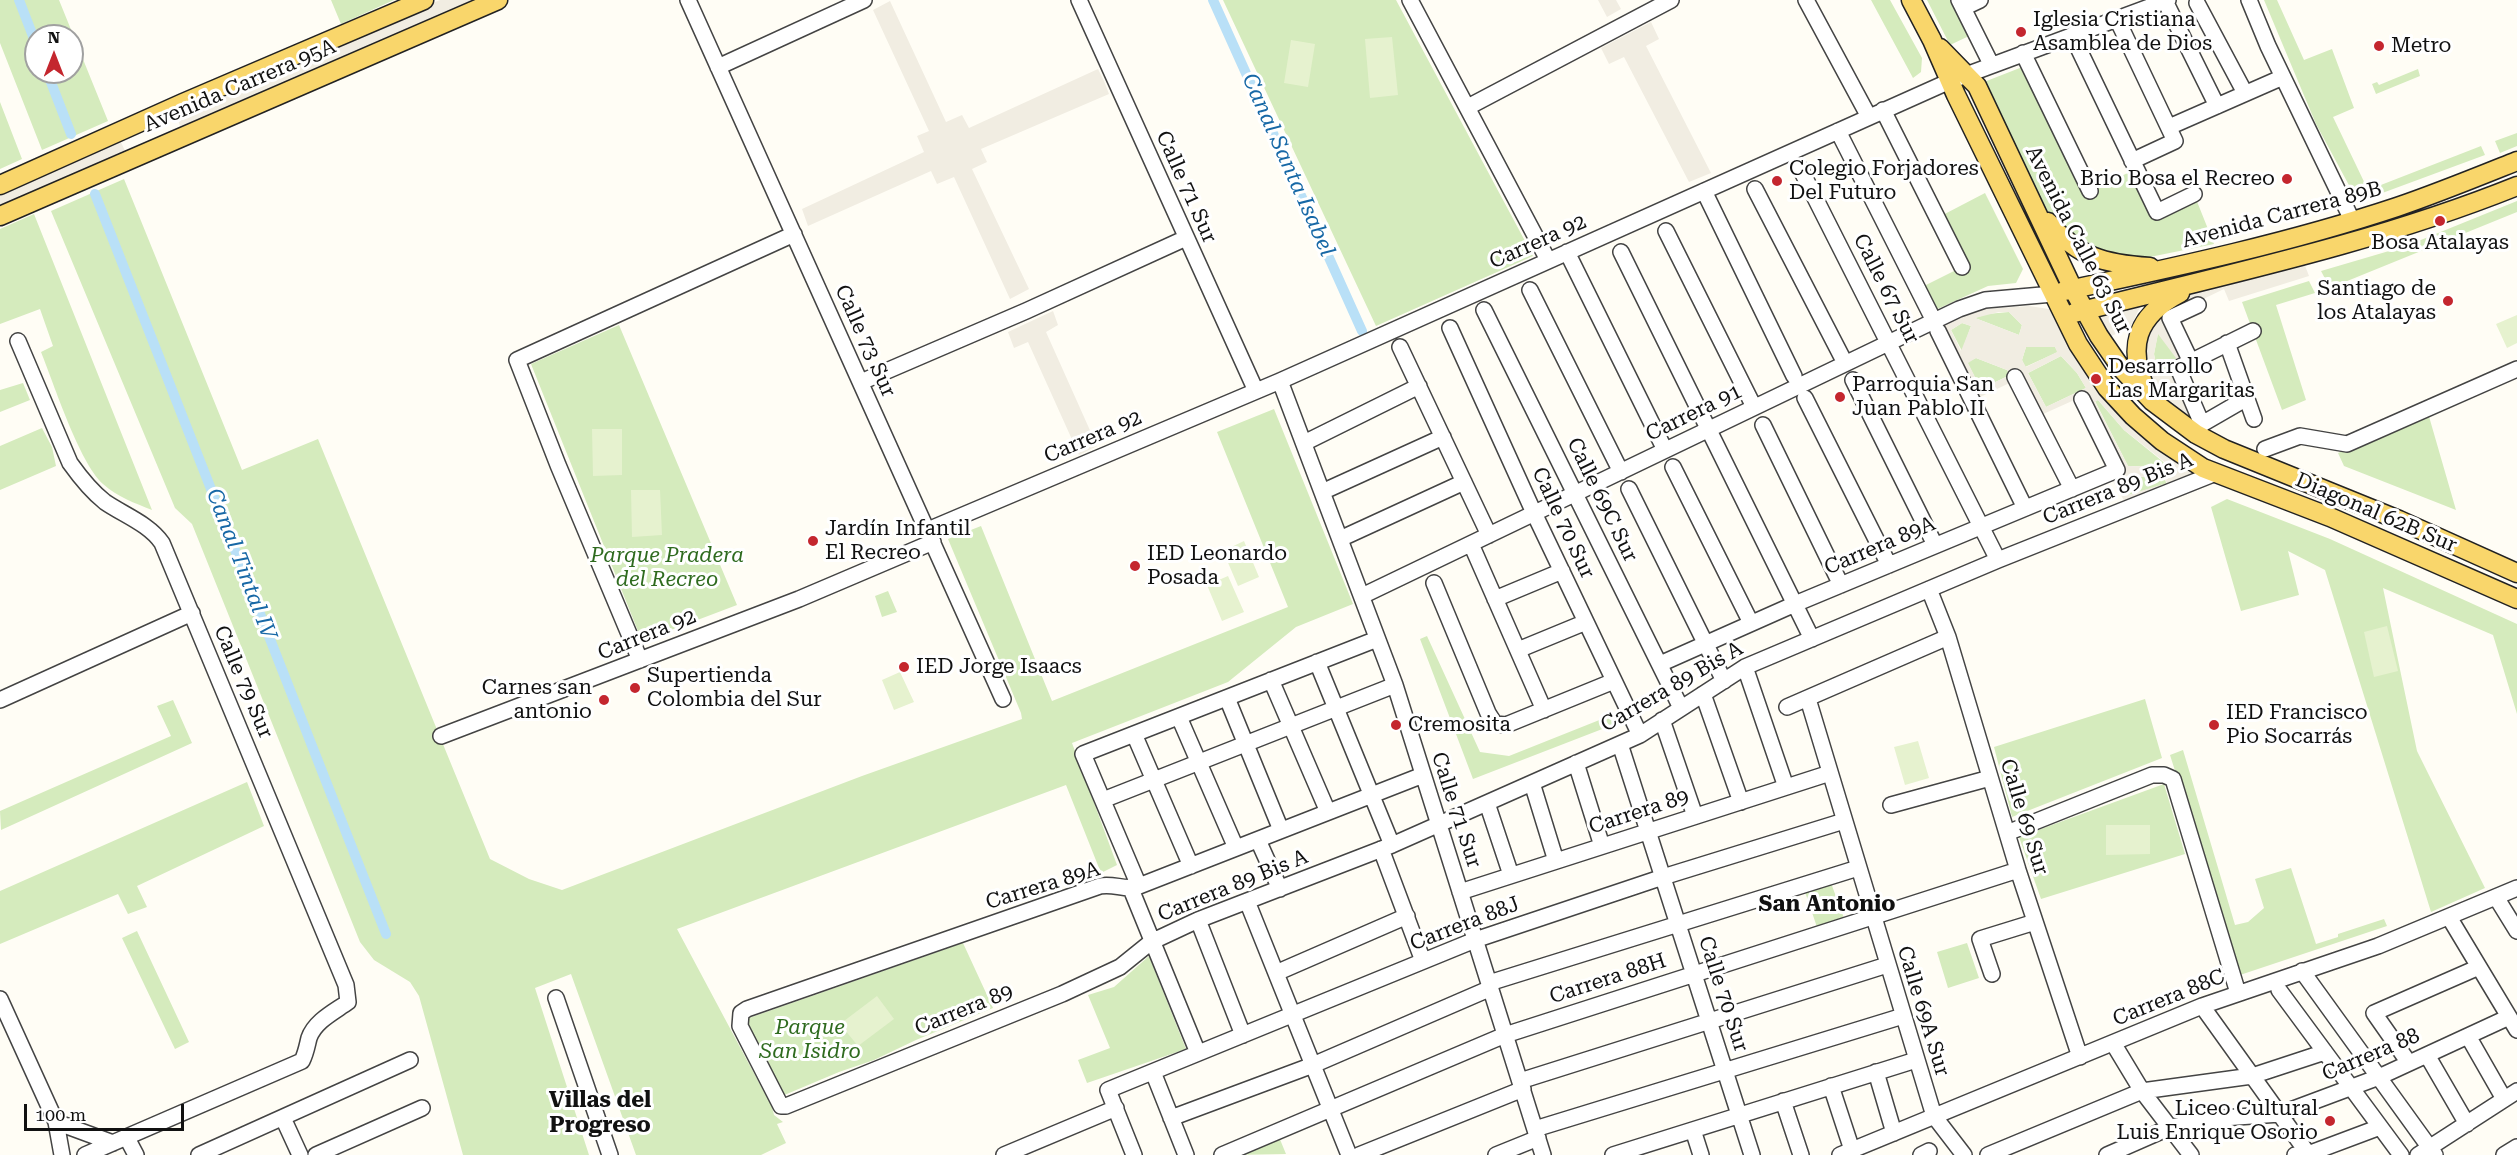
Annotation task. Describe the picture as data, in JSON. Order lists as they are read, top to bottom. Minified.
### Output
{"streets":{"main road":["Avenida Carrera 95A","Avenida Carrera 89B","Avenida Calle 63 Sur","Diagonal 62B Sur"],"street":["Calle 71 Sur","Carrera 92","Calle 67 Sur","Calle 73 Sur","Carrera 91","Carrera 89 Bis A","Calle 69C Sur","Calle 70 Sur","Carrera 89A","Calle 79 Sur","Carrera 89","Calle 69 Sur","Carrera 88J","Carrera 88H","Carrera 88C","Calle 69A Sur","Carrera 88"]},"crossings":[["Calle 71 Sur","Carrera 92"],["Calle 71 Sur","Carrera 91"],["Calle 71 Sur","Carrera 89 Bis A"],["Calle 71 Sur","Carrera 89A"],["Calle 71 Sur","Carrera 89"],["Calle 71 Sur","Carrera 88J"],["Calle 71 Sur","Carrera 88H"],["Avenida Carrera 89B","Avenida Calle 63 Sur"],["Avenida Carrera 89B","Carrera 91"],["Avenida Calle 63 Sur","Carrera 92"],["Avenida Calle 63 Sur","Carrera 91"],["Avenida Calle 63 Sur","Carrera 89 Bis A"],["Avenida Calle 63 Sur","Diagonal 62B Sur"],["Carrera 92","Calle 73 Sur"],["Calle 67 Sur","Carrera 91"],["Calle 67 Sur","Carrera 89 Bis A"],["Calle 67 Sur","Carrera 89A"],["Carrera 91","Calle 69C Sur"],["Carrera 91","Calle 70 Sur"],["Carrera 89 Bis A","Calle 69C Sur"],["Carrera 89 Bis A","Diagonal 62B Sur"],["Carrera 89 Bis A","Calle 70 Sur"],["Carrera 89 Bis A","Carrera 89"],["Carrera 89 Bis A","Calle 69 Sur"],["Calle 69C Sur","Carrera 89A"],["Calle 70 Sur","Carrera 89"],["Calle 70 Sur","Carrera 88J"],["Calle 70 Sur","Carrera 88H"],["Carrera 89A","Carrera 89"],["Carrera 89","Calle 69A Sur"],["Calle 69 Sur","Carrera 88H"],["Calle 69 Sur","Carrera 88C"],["Carrera 88J","Calle 69A Sur"],["Carrera 88H","Calle 69A Sur"],["Carrera 88C","Calle 69A Sur"]],"districts":["San Antonio","Villas del Progreso"],"water":["Canal Santa Isabel","Canal Tintal IV"],"parks":["Parque Pradera del Recreo","Parque San Isidro"],"places":["Iglesia Cristiana Asamblea de Dios","Metro","Brio Bosa el Recreo","Colegio Forjadores Del Futuro","Bosa Atalayas","Santiago de los Atalayas","Desarrollo Las Margaritas","Parroquia San Juan Pablo II","Jardín Infantil El Recreo","IED Leonardo Posada","IED Jorge Isaacs","Supertienda Colombia del Sur","Carnes san antonio","Cremosita","IED Francisco Pio Socarrás","Liceo Cultural Luis Enrique Osorio"],"scale_bar":"100 m","north":"top"}
